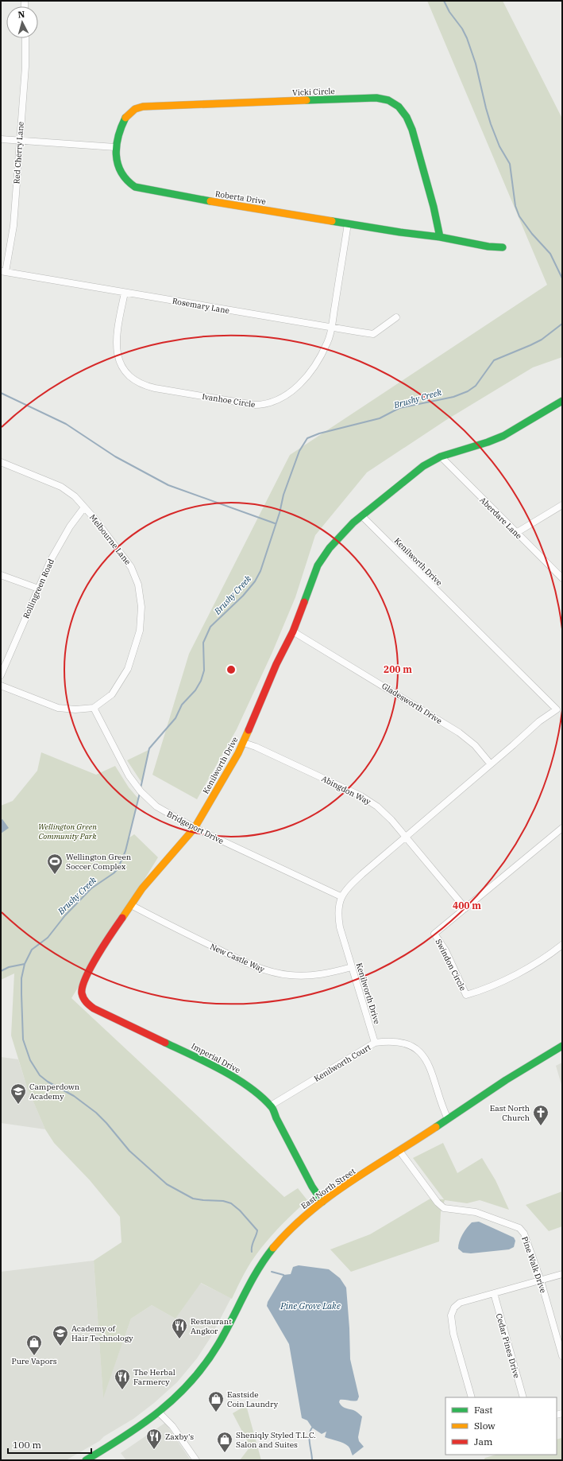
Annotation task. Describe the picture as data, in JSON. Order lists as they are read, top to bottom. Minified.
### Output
{"streets":{"street":["Vicki Circle","Red Cherry Lane","Roberta Drive","Rosemary Lane","Ivanhoe Circle","Aberdare Lane","Melbourne Lane","Kenilworth Drive","Rollingreen Road","Gladesworth Drive","Abingdon Way","Bridgeport Drive","New Castle Way","Swindon Circle","Imperial Drive","Kenilworth Court","East North Street","Pine Walk Drive","Cedar Pines Drive"]},"crossings":[["Vicki Circle","Roberta Drive"],["Red Cherry Lane","Rosemary Lane"],["Roberta Drive","Ivanhoe Circle"],["Rosemary Lane","Ivanhoe Circle"],["Melbourne Lane","Rollingreen Road"],["Melbourne Lane","Bridgeport Drive"],["Kenilworth Drive","Gladesworth Drive"],["Kenilworth Drive","Abingdon Way"],["Kenilworth Drive","Bridgeport Drive"],["Kenilworth Drive","New Castle Way"],["Kenilworth Drive","Imperial Drive"],["Kenilworth Drive","Kenilworth Court"],["Abingdon Way","Swindon Circle"],["Imperial Drive","Kenilworth Court"],["Imperial Drive","East North Street"],["Kenilworth Court","East North Street"],["East North Street","Pine Walk Drive"]],"water":["Brushy Creek","Pine Grove Lake"],"parks":["Wellington Green Community Park"],"places":{"sports":["Wellington Green Soccer Complex"],"school or university":["Camperdown Academy","Academy of Hair Technology"],"church":["East North Church"],"restaurant":["Restaurant Angkor","The Herbal Farmercy","Zaxby's"],"shop":["Pure Vapors","Eastside Coin Laundry","Sheniqly Styled T.L.C. Salon and Suites"]},"legend":["Fast","Slow","Jam"],"scale_bar":"100 m","north":"top","rings":["200 m","400 m"]}
